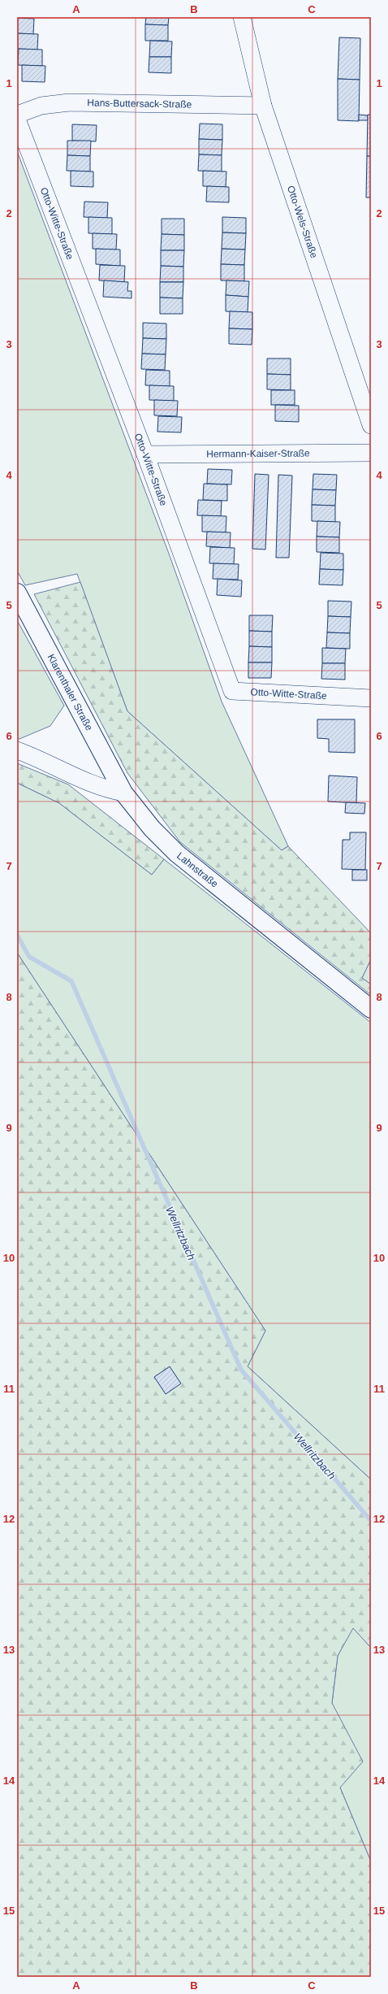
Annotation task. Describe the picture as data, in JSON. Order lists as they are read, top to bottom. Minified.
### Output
{"streets":{"main road":["Klarenthaler Straße","Lahnstraße"],"street":["Hans-Buttersack-Straße","Otto-Wels-Straße","Otto-Witte-Straße","Hermann-Kaiser-Straße"]},"crossings":[["Hans-Buttersack-Straße","Otto-Wels-Straße"],["Otto-Witte-Straße","Hermann-Kaiser-Straße"],["Klarenthaler Straße","Lahnstraße"]],"water":["Wellritzbach"],"grid":{"columns":["A","B","C"],"rows":["1","2","3","4","5","6","7","8","9","10","11","12","13","14","15"]}}
